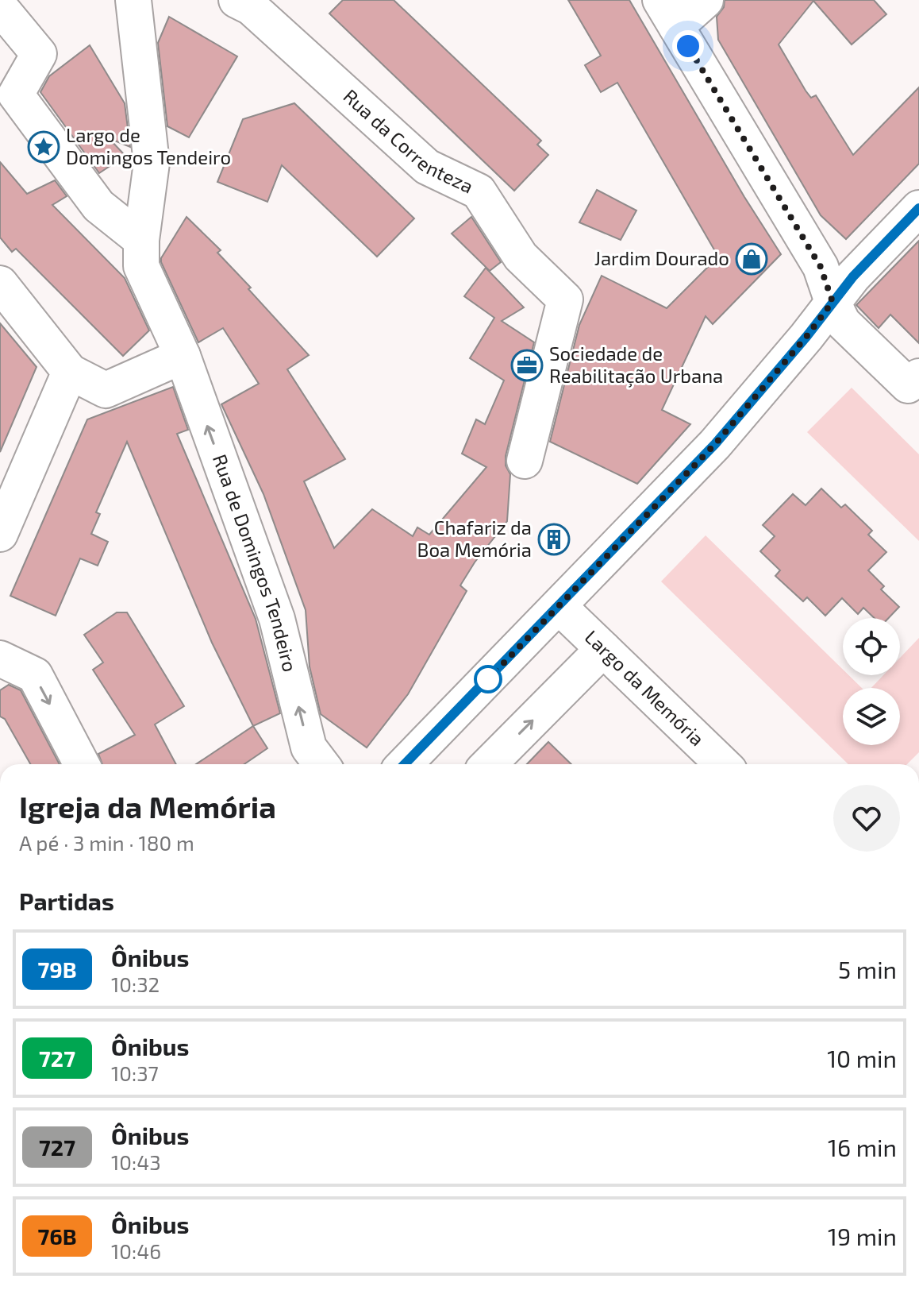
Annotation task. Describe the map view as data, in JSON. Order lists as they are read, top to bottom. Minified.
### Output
{"streets":{"street":["Rua da Correnteza","Rua de Domingos Tendeiro","Largo da Memória"]},"places":{"place":["Largo de Domingos Tendeiro"],"shop":["Jardim Dourado"],"office":["Sociedade de Reabilitação Urbana"],"building":["Chafariz da Boa Memória"]},"lines":["bus line 79B"],"page":{"heading":[["Igreja da Memória","A pé · 3 min · 180 m"],"Partidas"],"list":[{"mark":"79B","name":"Ônibus","note":"10:32","value":"5 min"},{"mark":"727","name":"Ônibus","note":"10:37","value":"10 min"},{"mark":"727","name":"Ônibus","note":"10:43","value":"16 min"},{"mark":"76B","name":"Ônibus","note":"10:46","value":"19 min"}]}}
